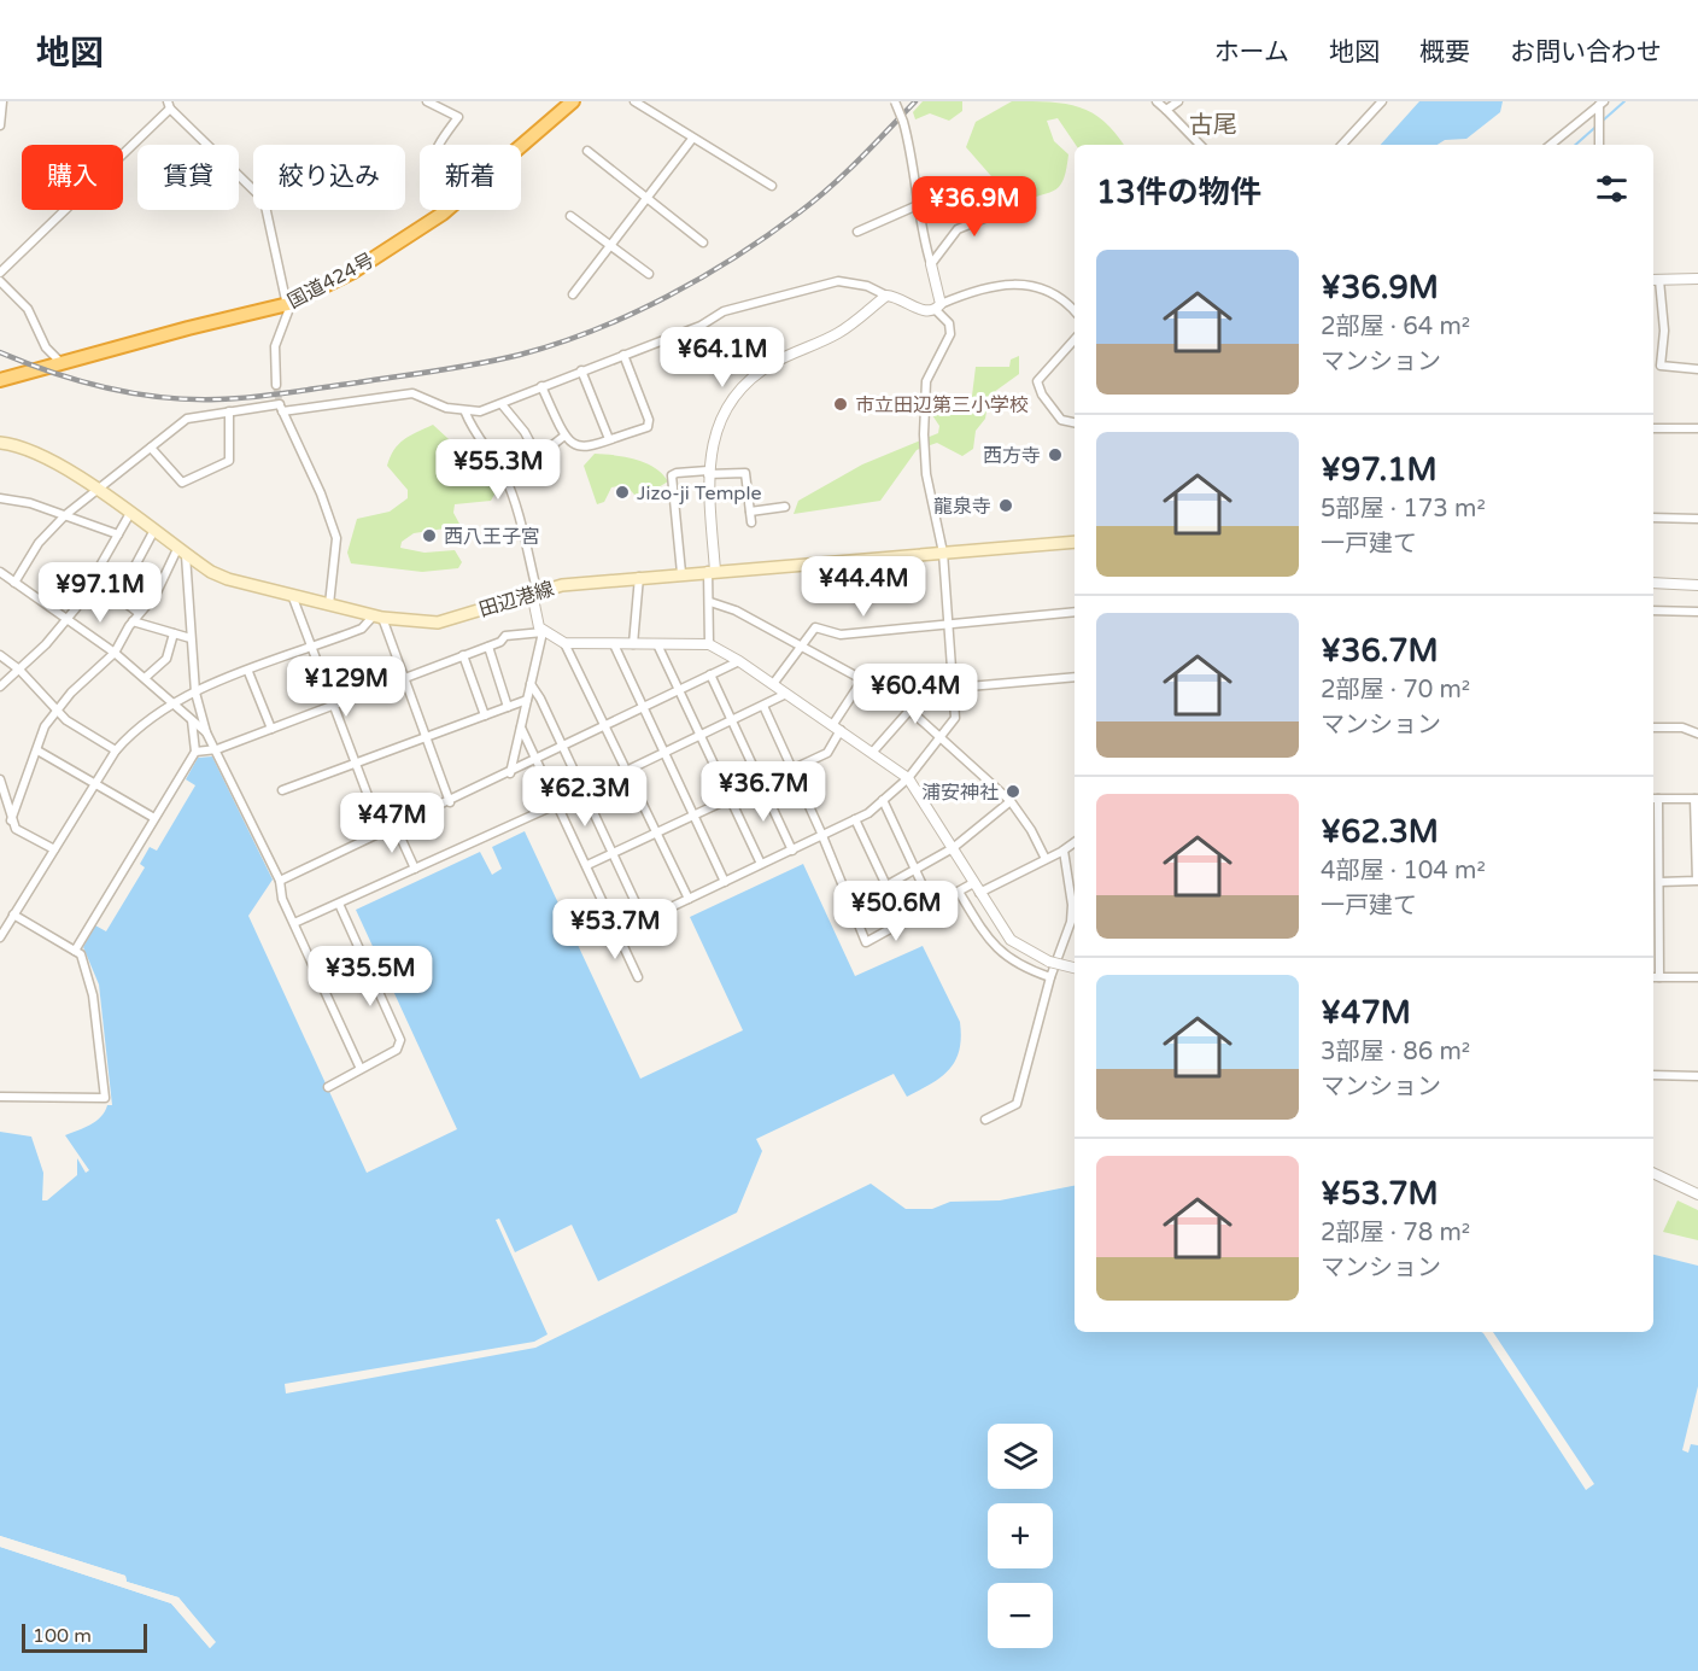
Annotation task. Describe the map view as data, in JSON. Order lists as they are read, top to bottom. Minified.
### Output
{"streets":{"highway":["国道424号"],"main road":["田辺港線"]},"districts":["古尾"],"places":["市立田辺第三小学校","西方寺","Jizo-ji Temple","龍泉寺","西八王子宮","浦安神社"],"scale_bar":"100 m","page":{"header":"地図","nav":["ホーム","地図","概要","お問い合わせ"],"chip":["購入","賃貸","絞り込み","新着"],"heading":"13件の物件","price":["¥36.9M","¥64.1M","¥55.3M","¥44.4M","¥97.1M","¥129M","¥60.4M","¥36.7M","¥62.3M","¥47M","¥50.6M","¥53.7M","¥35.5M"],"list":[{"name":"¥36.9M","note":"2部屋 · 64 m² · マンション"},{"name":"¥97.1M","note":"5部屋 · 173 m² · 一戸建て"},{"name":"¥36.7M","note":"2部屋 · 70 m² · マンション"},{"name":"¥62.3M","note":"4部屋 · 104 m² · 一戸建て"},{"name":"¥47M","note":"3部屋 · 86 m² · マンション"},{"name":"¥53.7M","note":"2部屋 · 78 m² · マンション"}],"map_buttons":["+","−"],"scale":"100 m"}}
